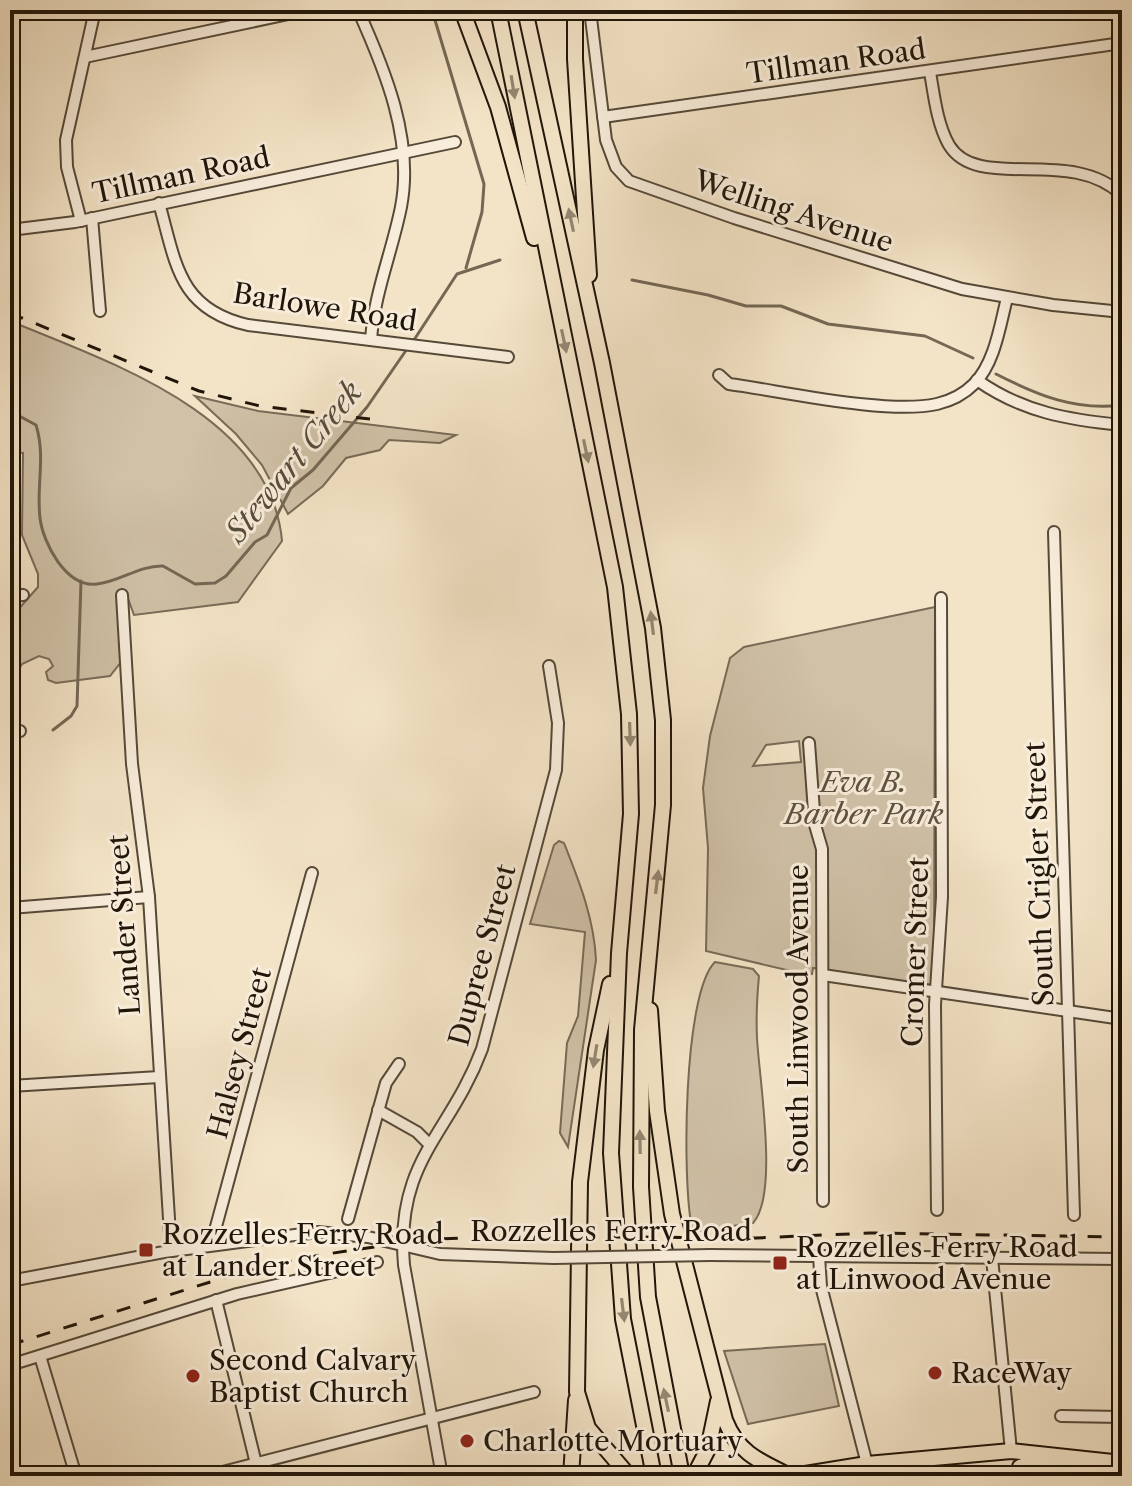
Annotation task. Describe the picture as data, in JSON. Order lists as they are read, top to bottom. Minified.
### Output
{"streets":{"street":["Tillman Road","Welling Avenue","Barlowe Road","South Crigler Street","Lander Street","Cromer Street","Dupree Street","South Linwood Avenue","Halsey Street","Rozzelles Ferry Road"]},"crossings":[["Tillman Road","Welling Avenue"],["Tillman Road","Barlowe Road"],["Lander Street","Rozzelles Ferry Road"],["Dupree Street","Rozzelles Ferry Road"],["Halsey Street","Rozzelles Ferry Road"]],"water":["Stewart Creek"],"parks":["Eva B. Barber Park"],"places":{"transit":["Rozzelles Ferry Road at Lander Street","Rozzelles Ferry Road at Linwood Avenue"],"other":["RaceWay","Second Calvary Baptist Church","Charlotte Mortuary"]}}
